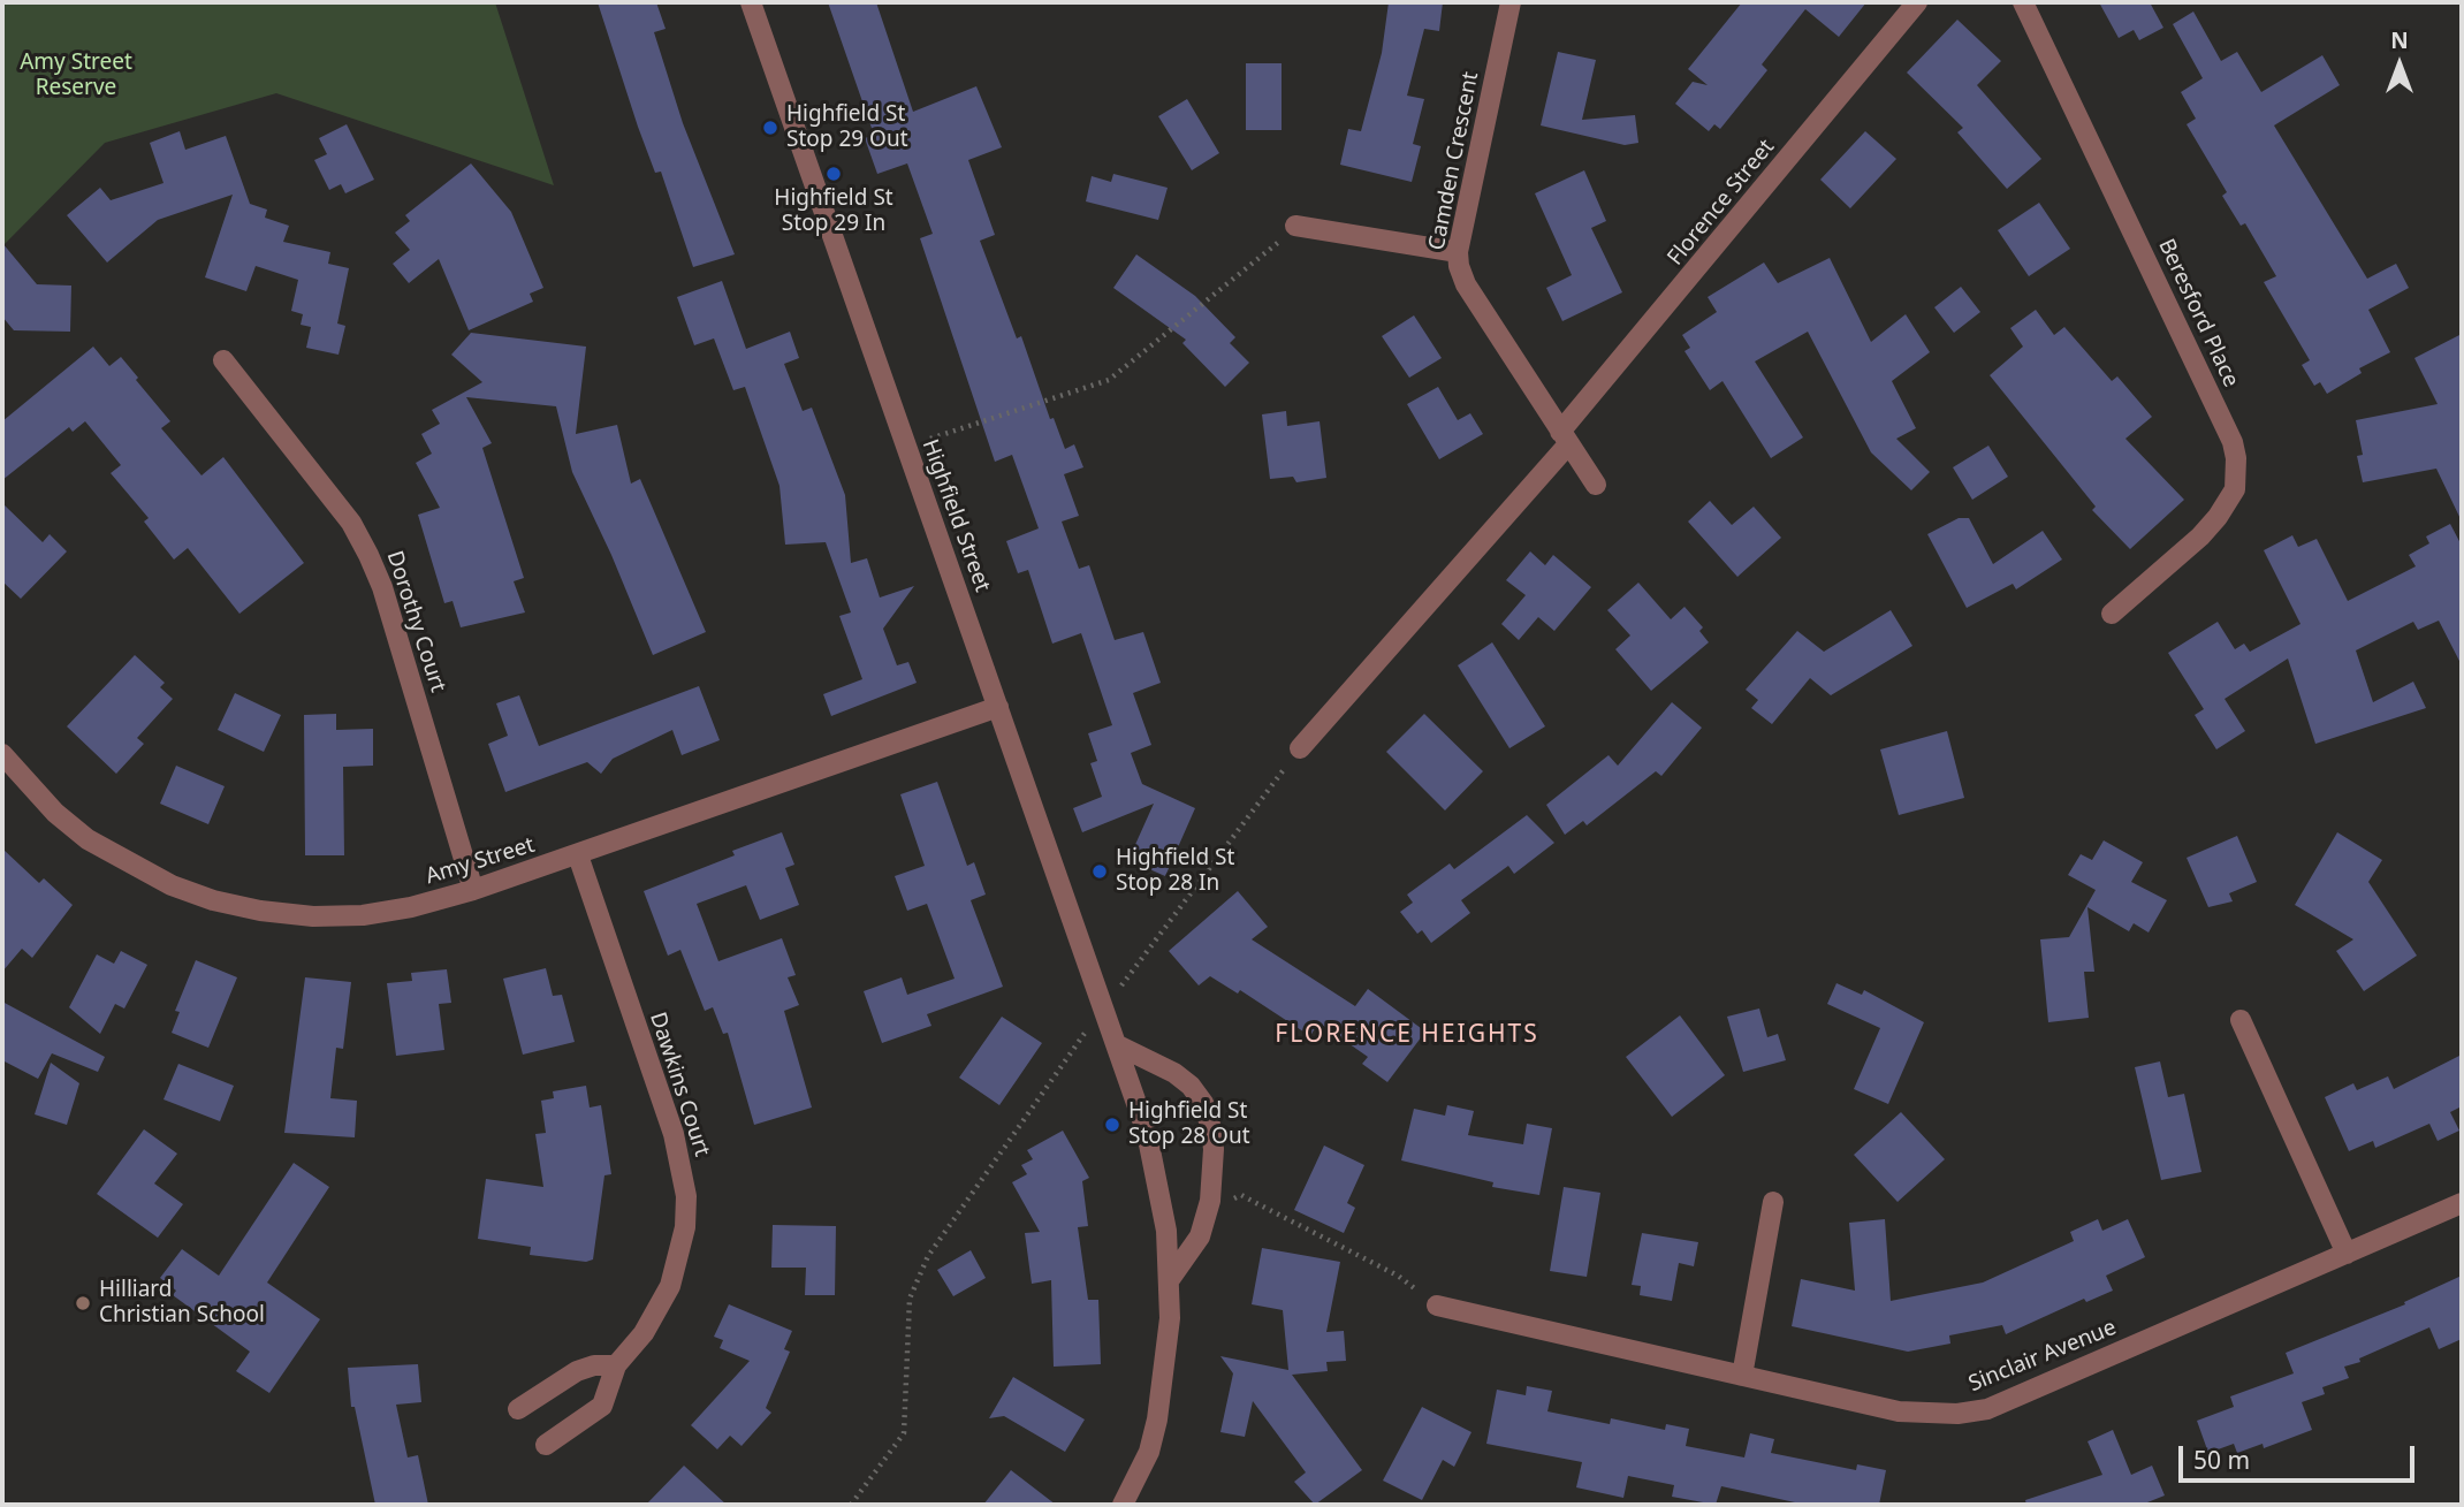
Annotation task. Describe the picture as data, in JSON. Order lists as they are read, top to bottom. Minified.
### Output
{"streets":{"street":["Camden Crescent","Florence Street","Beresford Place","Highfield Street","Dorothy Court","Amy Street","Dawkins Court","Sinclair Avenue"]},"crossings":[["Camden Crescent","Florence Street"],["Highfield Street","Amy Street"],["Dorothy Court","Amy Street"],["Amy Street","Dawkins Court"]],"districts":["FLORENCE HEIGHTS"],"parks":["Amy Street Reserve"],"places":["Highfield St Stop 29 Out","Highfield St Stop 29 In","Highfield St Stop 28 In","Highfield St Stop 28 Out","Hilliard Christian School"],"scale_bar":"50 m","north":"top"}
